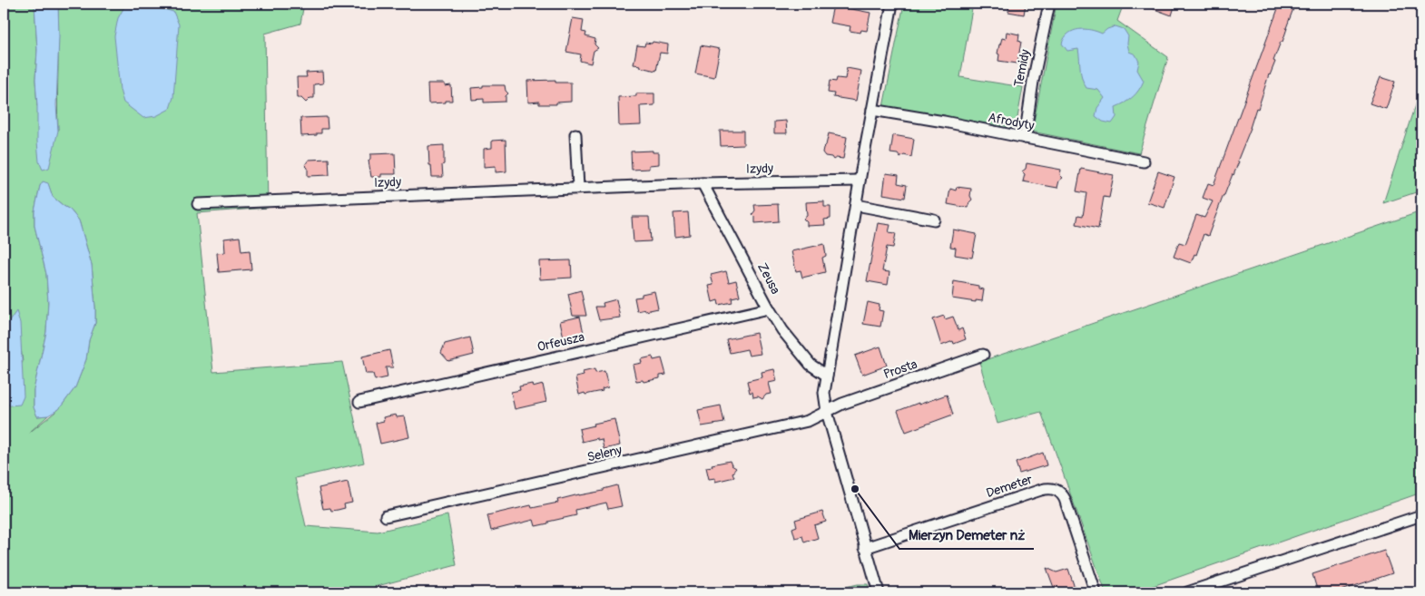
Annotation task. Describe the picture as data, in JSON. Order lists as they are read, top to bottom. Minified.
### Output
{"streets":{"street":["Temidy","Afrodyty","Izydy","Zeusa","Orfeusza","Prosta","Seleny","Demeter"]},"crossings":[["Temidy","Afrodyty"],["Izydy","Zeusa"],["Zeusa","Orfeusza"],["Prosta","Seleny"]],"places":["Mierzyn Demeter nż"]}
